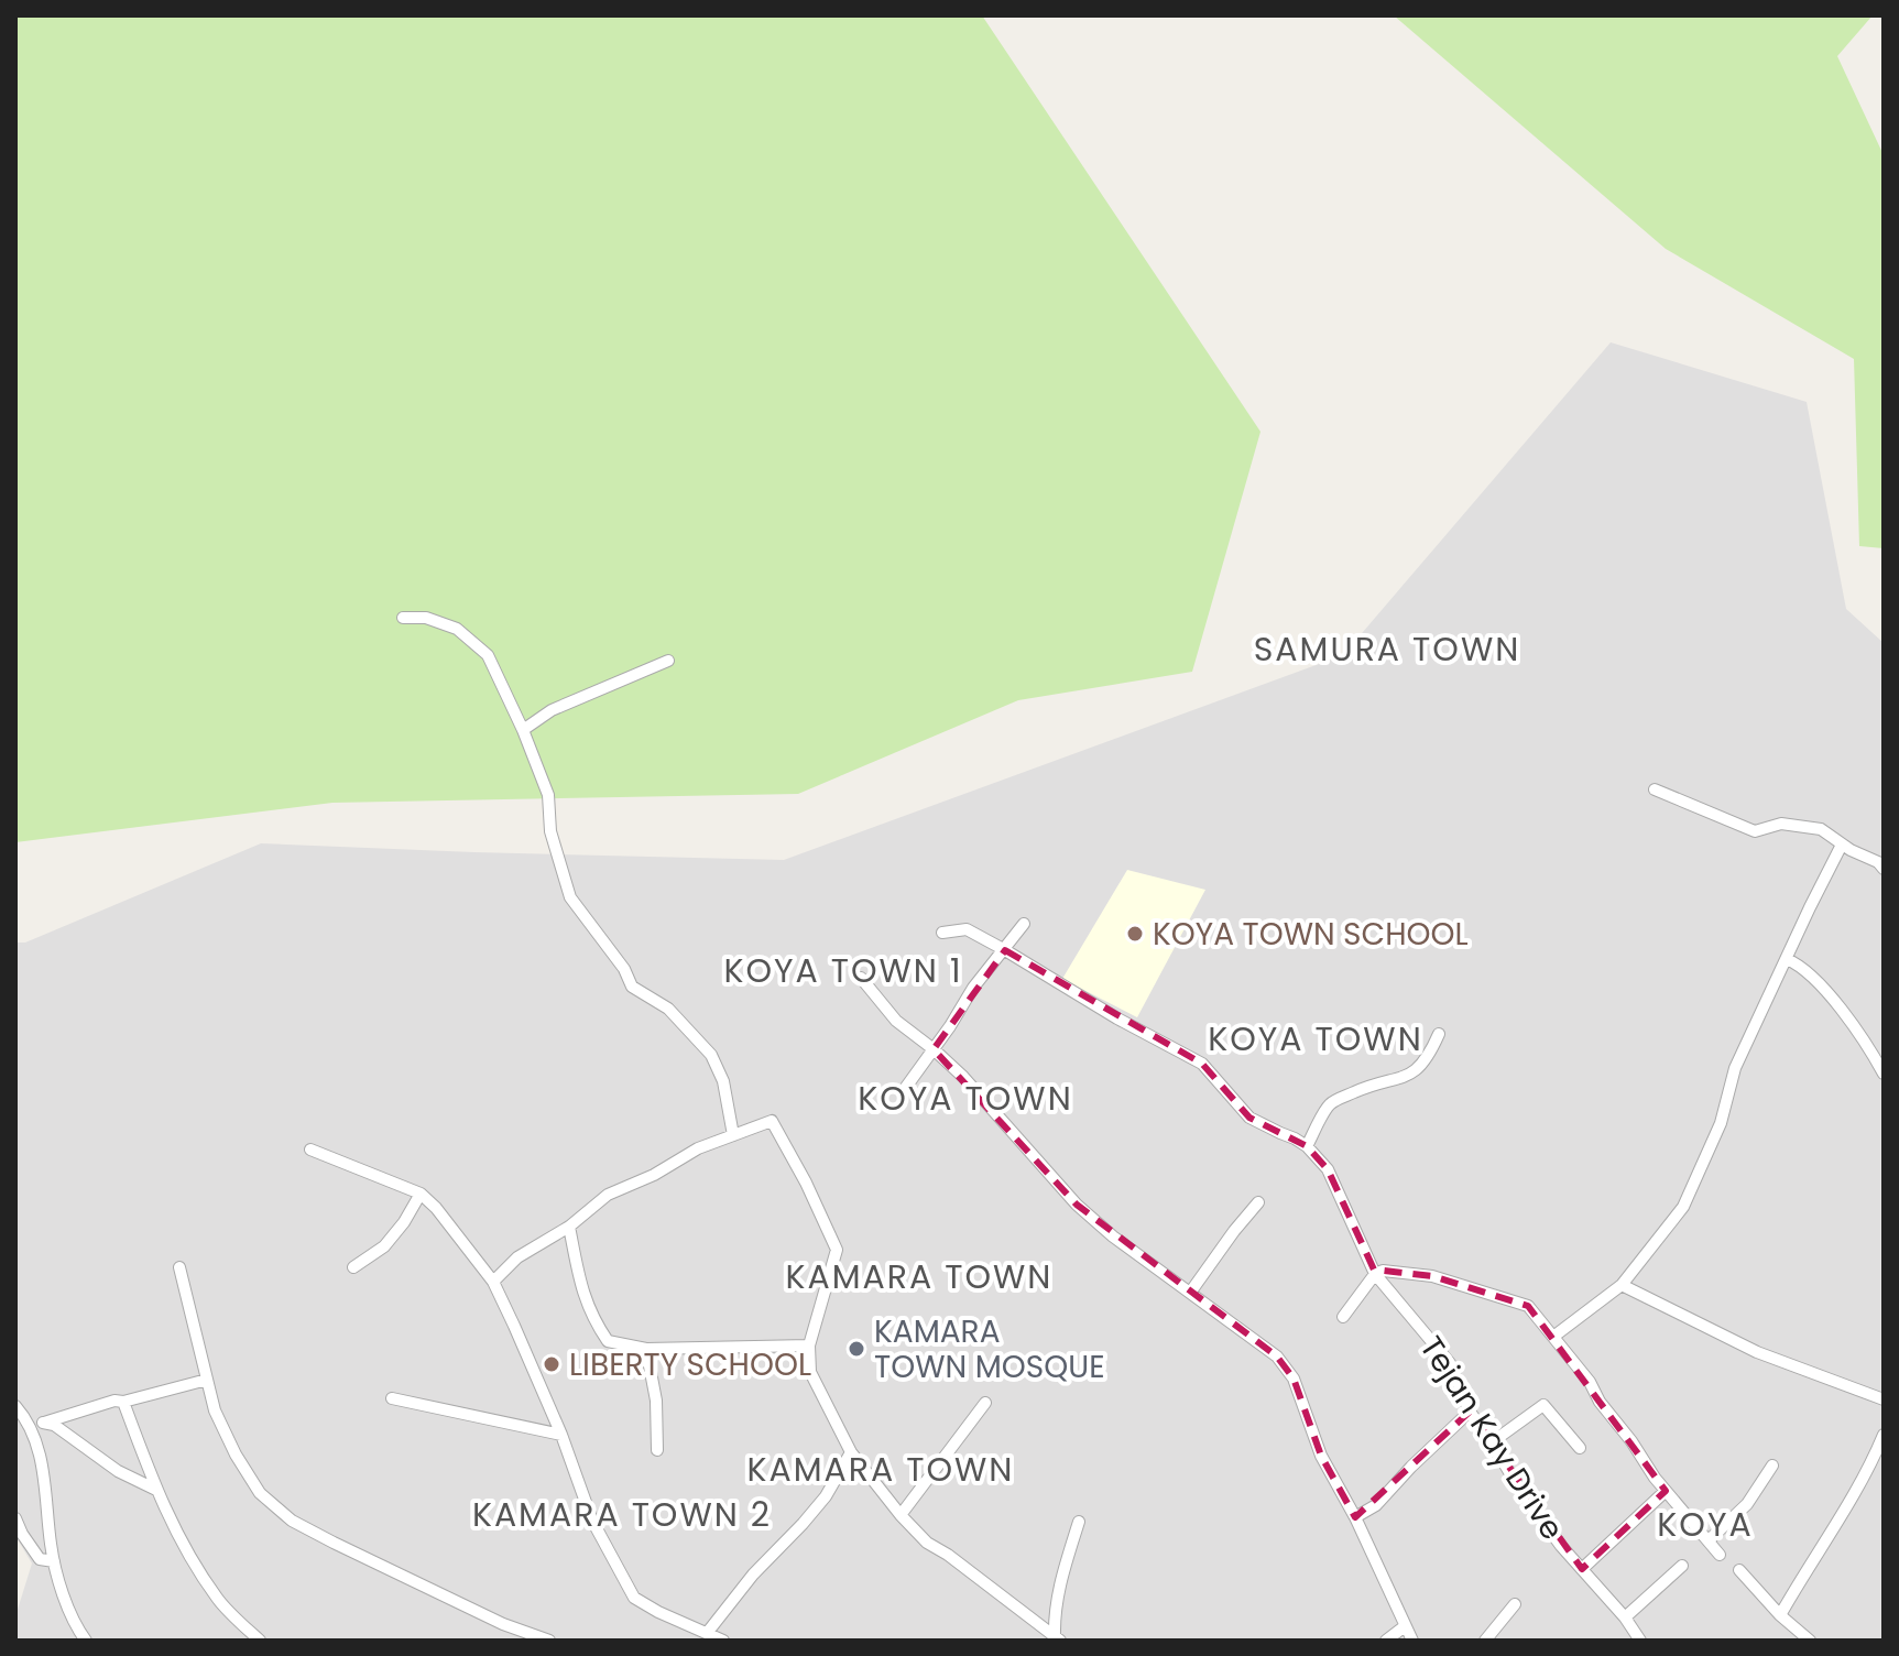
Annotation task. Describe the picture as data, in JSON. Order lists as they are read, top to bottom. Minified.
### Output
{"streets":{"street":["Tejan Kay Drive"]},"districts":["SAMURA TOWN","KOYA TOWN 1","KOYA TOWN","KOYA TOWN","KAMARA TOWN","KAMARA TOWN","KAMARA TOWN 2","KOYA"],"places":["KOYA TOWN SCHOOL","KAMARA TOWN MOSQUE","LIBERTY SCHOOL"]}
